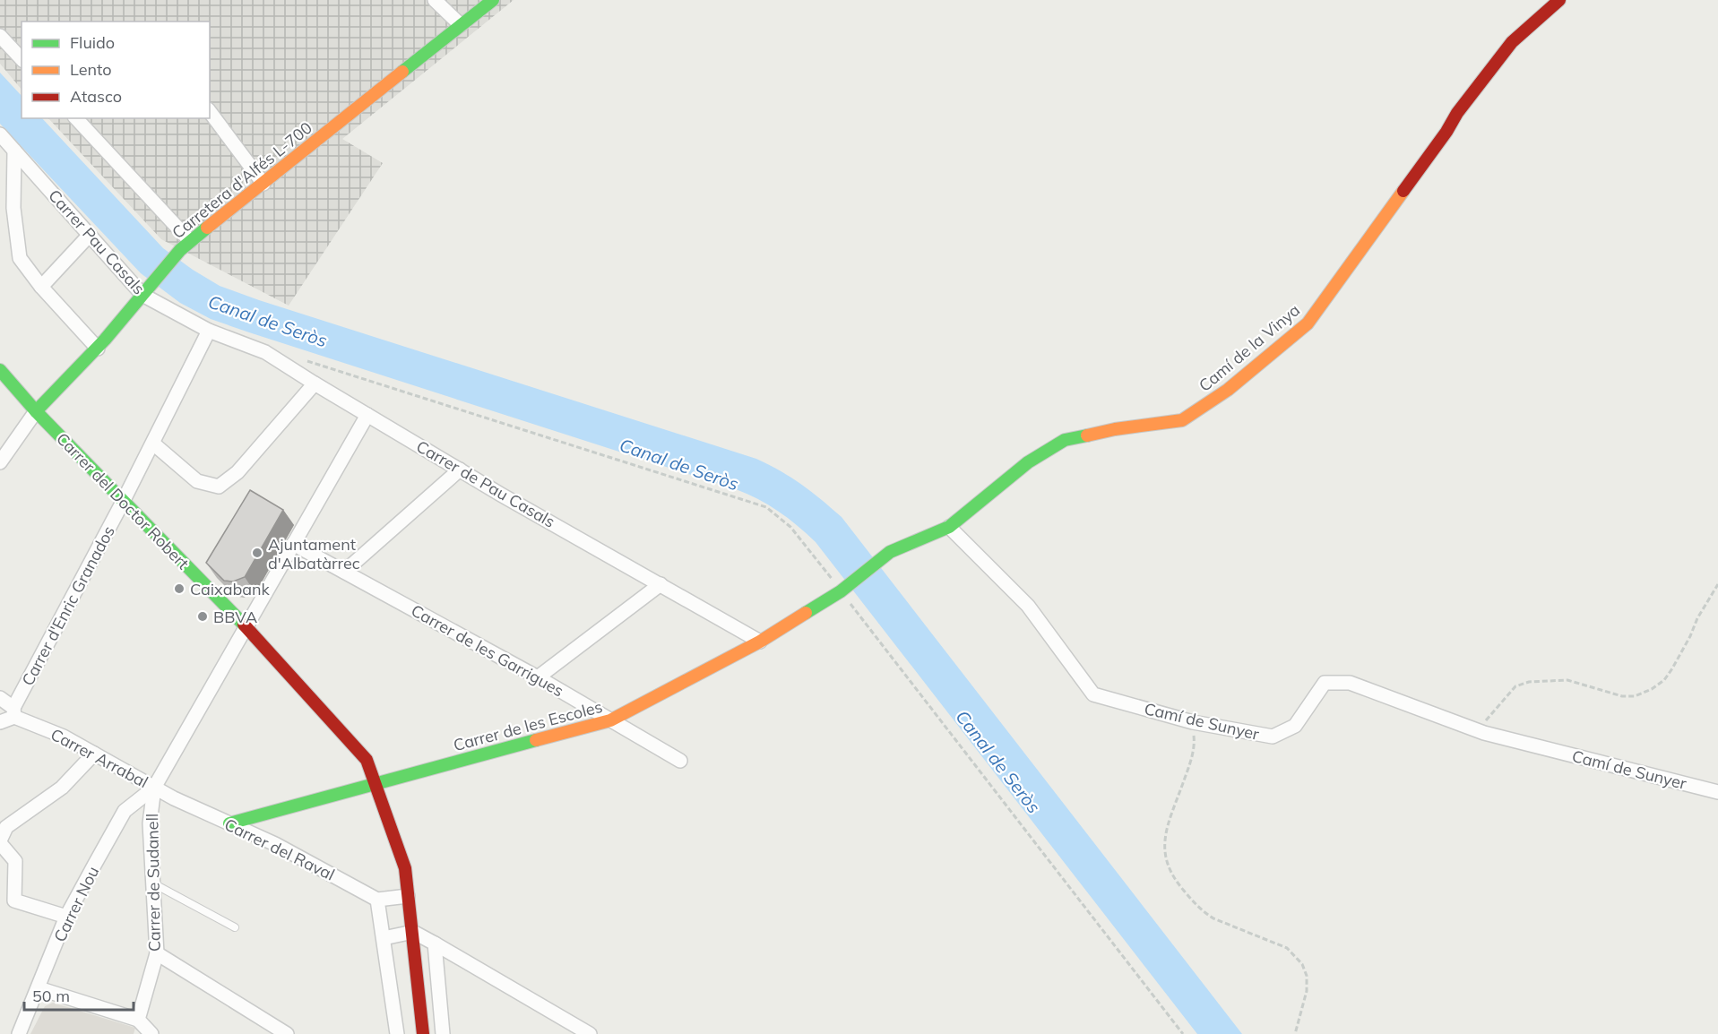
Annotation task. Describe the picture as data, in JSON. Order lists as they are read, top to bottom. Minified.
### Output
{"streets":{"street":["Carretera d'Alfés L-700","Carrer Pau Casals","Camí de la Vinya","Carrer de Pau Casals","Carrer del Doctor Robert","Carrer d'Enric Granados","Carrer de les Garrigues","Camí de Sunyer","Carrer de les Escoles","Carrer Arrabal","Carrer del Raval","Carrer de Sudanell","Carrer Nou"]},"crossings":[["Carretera d'Alfés L-700","Carrer Pau Casals"],["Carretera d'Alfés L-700","Carrer del Doctor Robert"],["Carrer Pau Casals","Carrer de Pau Casals"],["Carrer Pau Casals","Carrer d'Enric Granados"],["Camí de la Vinya","Camí de Sunyer"],["Camí de la Vinya","Carrer de les Escoles"],["Carrer de Pau Casals","Carrer d'Enric Granados"],["Carrer de Pau Casals","Carrer de les Escoles"],["Carrer del Doctor Robert","Carrer d'Enric Granados"],["Carrer del Doctor Robert","Carrer de les Escoles"],["Carrer d'Enric Granados","Carrer Arrabal"],["Carrer de les Garrigues","Carrer de les Escoles"],["Carrer de les Escoles","Carrer del Raval"],["Carrer Arrabal","Carrer del Raval"],["Carrer Arrabal","Carrer de Sudanell"],["Carrer Arrabal","Carrer Nou"],["Carrer del Raval","Carrer de Sudanell"],["Carrer del Raval","Carrer Nou"],["Carrer de Sudanell","Carrer Nou"]],"water":["Canal de Seròs"],"places":["Ajuntament d'Albatàrrec","Caixabank","BBVA"],"legend":["Fluido","Lento","Atasco"],"scale_bar":"50 m"}
